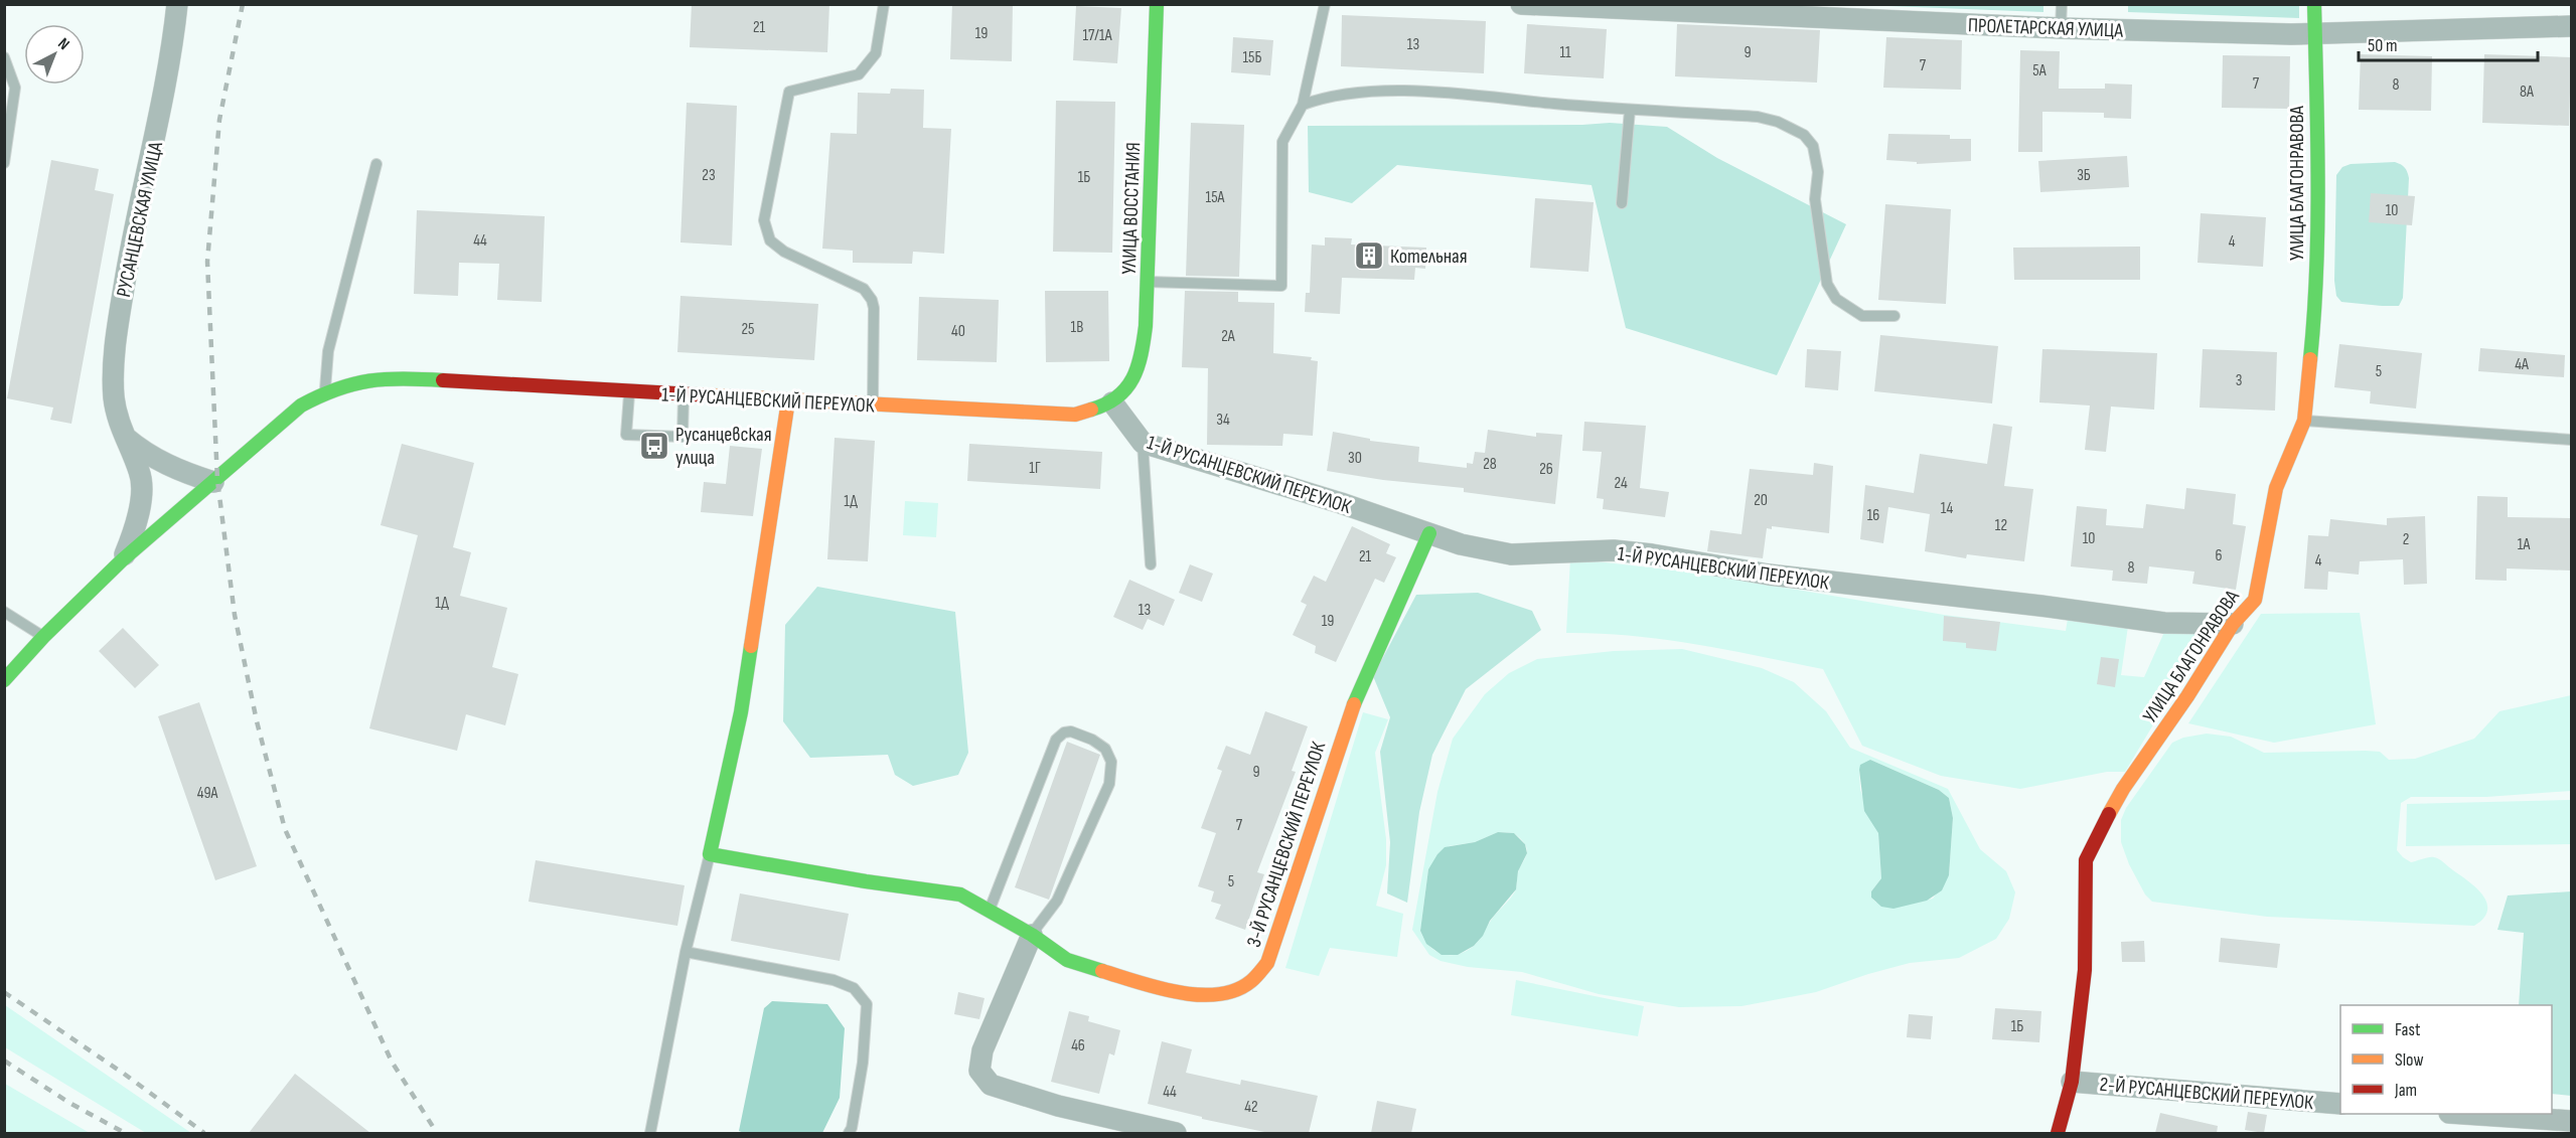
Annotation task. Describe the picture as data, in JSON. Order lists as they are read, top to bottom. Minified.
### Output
{"streets":{"street":["ПРОЛЕТАРСКАЯ УЛИЦА","УЛИЦА БЛАГОНРАВОВА","УЛИЦА ВОССТАНИЯ","РУСАНЦЕВСКАЯ УЛИЦА","1-Й РУСАНЦЕВСКИЙ ПЕРЕУЛОК","3-Й РУСАНЦЕВСКИЙ ПЕРЕУЛОК","2-Й РУСАНЦЕВСКИЙ ПЕРЕУЛОК"]},"crossings":[["ПРОЛЕТАРСКАЯ УЛИЦА","УЛИЦА БЛАГОНРАВОВА"],["УЛИЦА БЛАГОНРАВОВА","1-Й РУСАНЦЕВСКИЙ ПЕРЕУЛОК"],["УЛИЦА БЛАГОНРАВОВА","2-Й РУСАНЦЕВСКИЙ ПЕРЕУЛОК"],["УЛИЦА ВОССТАНИЯ","1-Й РУСАНЦЕВСКИЙ ПЕРЕУЛОК"],["РУСАНЦЕВСКАЯ УЛИЦА","1-Й РУСАНЦЕВСКИЙ ПЕРЕУЛОК"],["1-Й РУСАНЦЕВСКИЙ ПЕРЕУЛОК","3-Й РУСАНЦЕВСКИЙ ПЕРЕУЛОК"]],"places":{"building":["Котельная"],"bus stop":["Русанцевская улица"]},"house_numbers":["21","19","17/1А","13","11","9","15Б","7","5А","7","8","8А","23","3Б","1Б","15А","10","44","4","1В","25","40","2А","4А","5","3","34","30","28","1Г","26","24","20","1Д","14","16","12","10","2","1А","6","21","4","8","1Д","13","19","9","49А","7","5","1Б","46","44","42"],"legend":["Fast","Slow","Jam"],"scale_bar":"50 m","north":"top right"}
